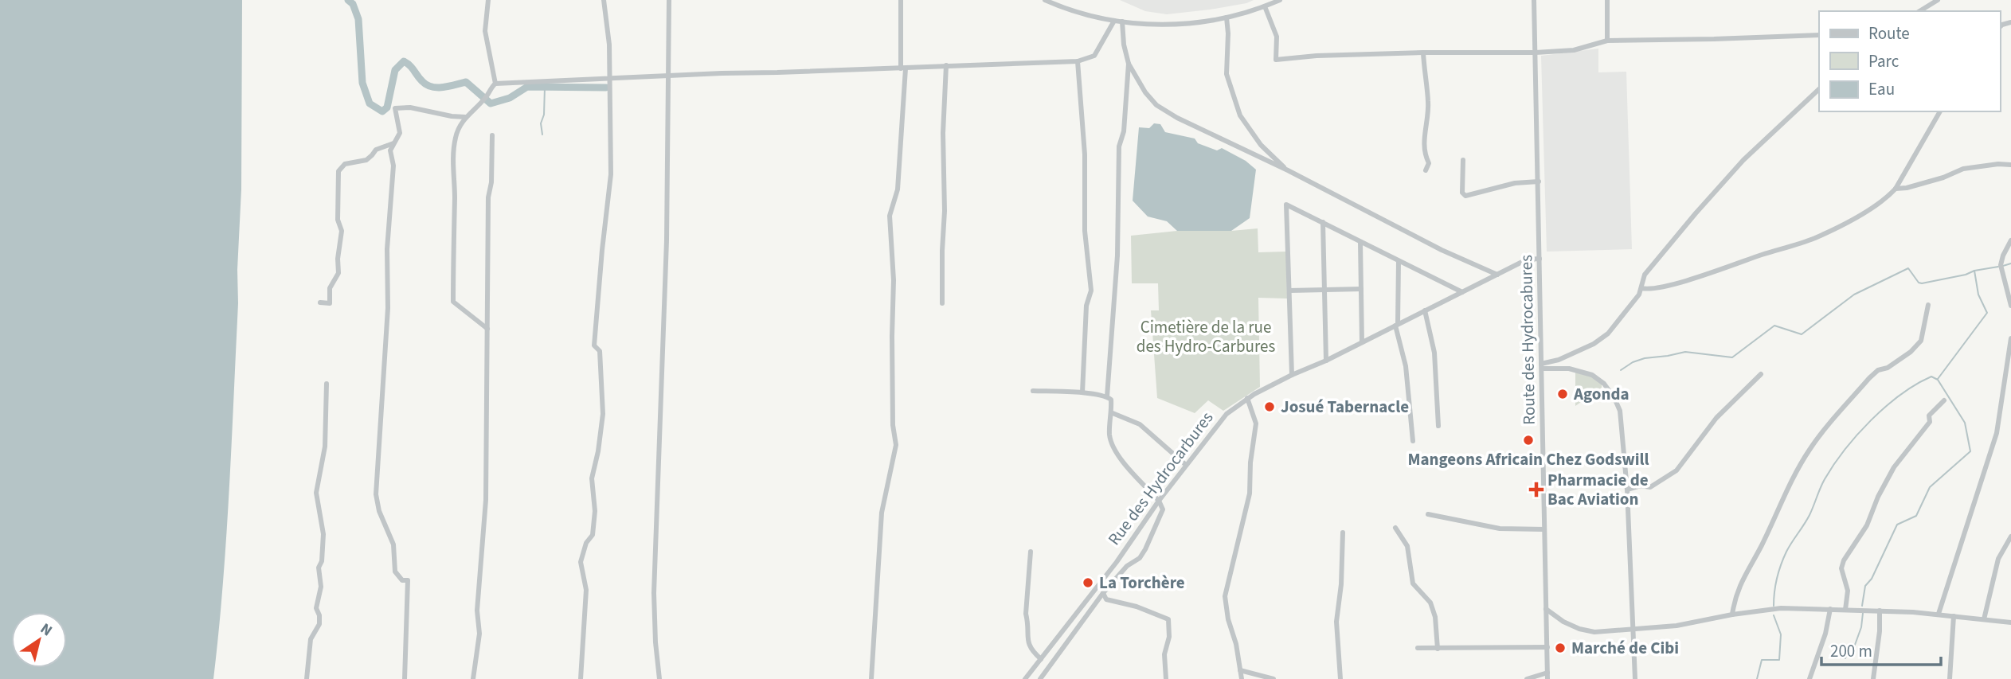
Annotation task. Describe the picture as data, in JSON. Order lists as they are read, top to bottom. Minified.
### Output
{"streets":{"street":["Route des Hydrocabures","Rue des Hydrocarbures"]},"crossings":[["Route des Hydrocabures","Rue des Hydrocarbures"]],"parks":["Cimetière de la rue des Hydro-Carbures"],"places":{"other":["Agonda","Josué Tabernacle","Mangeons Africain Chez Godswill","La Torchère","Marché de Cibi"],"health":["Pharmacie de Bac Aviation"]},"legend":["Route","Parc","Eau"],"scale_bar":"200 m","north":"top right"}
